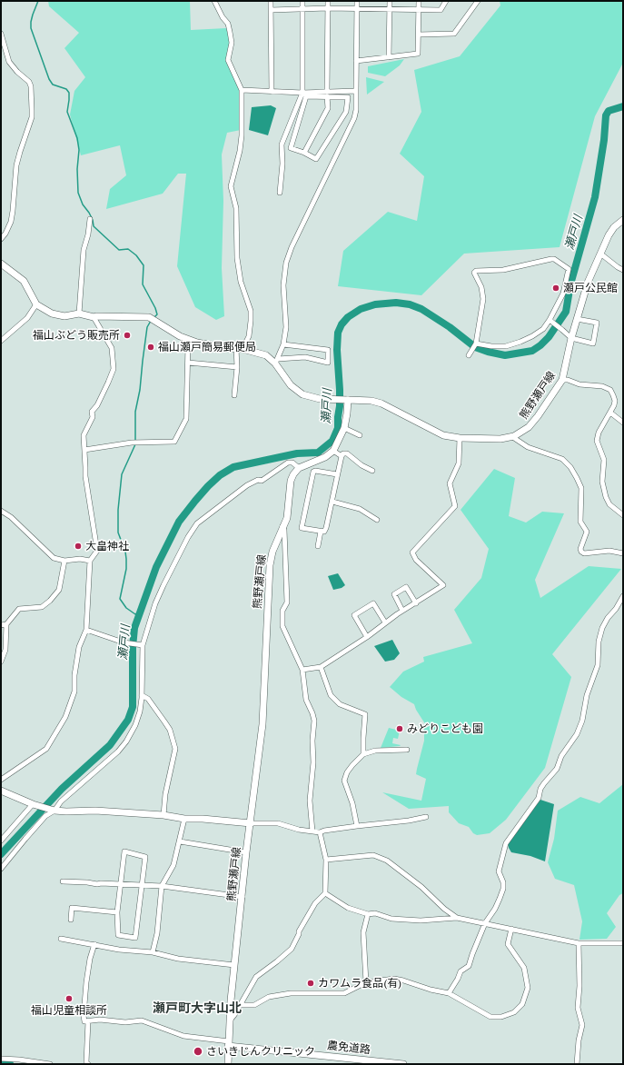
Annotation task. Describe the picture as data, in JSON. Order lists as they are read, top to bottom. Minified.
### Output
{"streets":{"main road":["熊野瀬戸線","農免道路"]},"crossings":[["熊野瀬戸線","農免道路"]],"districts":["瀬戸町大字山北"],"water":["瀬戸川"],"places":["瀬戸公民館","福山ぶどう販売所","福山瀬戸簡易郵便局","大畠神社","みどりこども園","カワムラ食品(有)","福山児童相談所","さいきじんクリニック"]}
